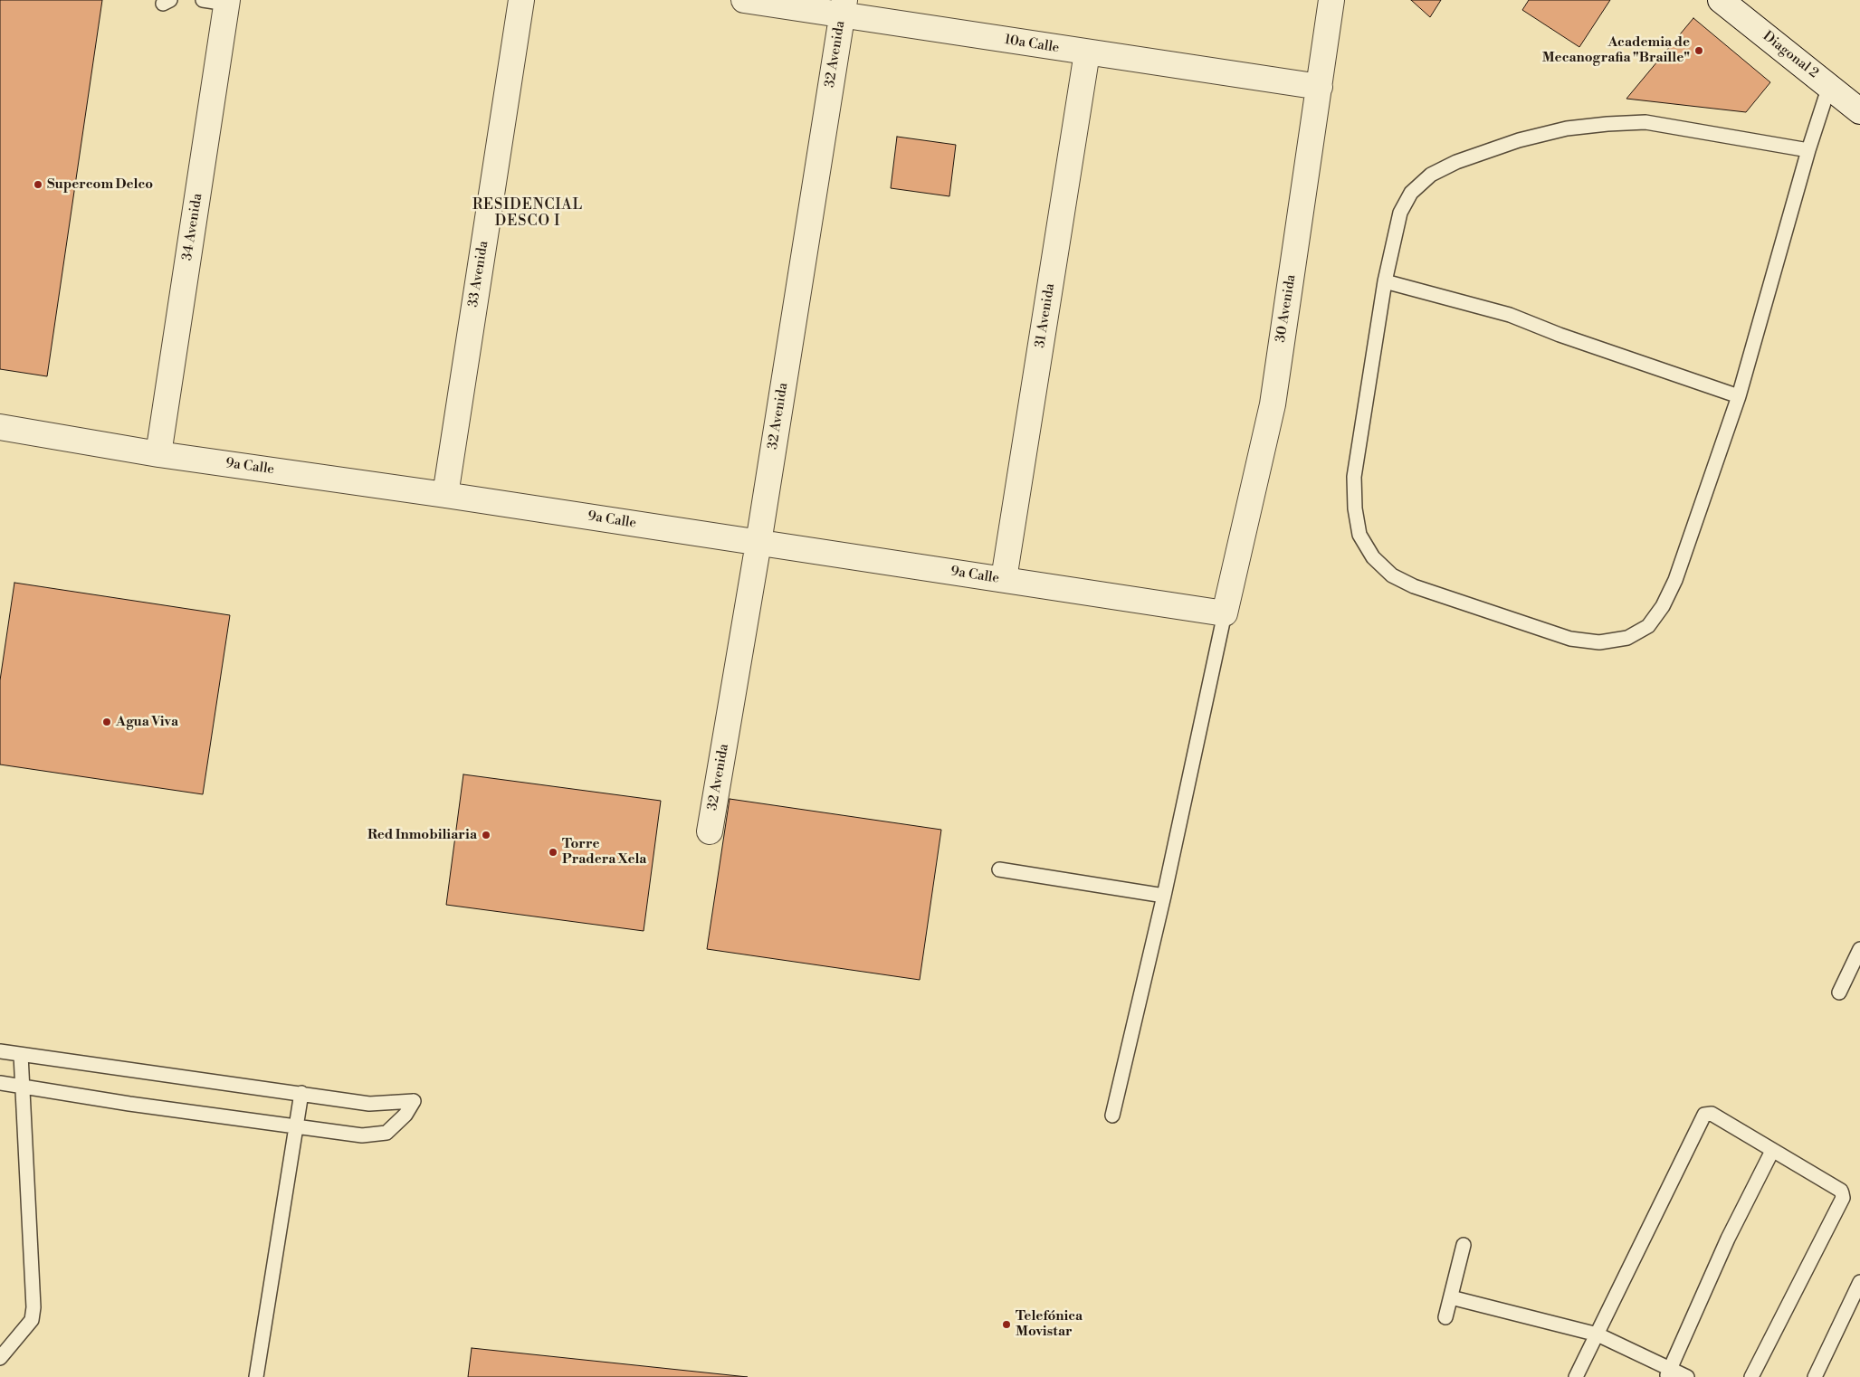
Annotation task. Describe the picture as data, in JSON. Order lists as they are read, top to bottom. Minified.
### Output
{"streets":{"street":["10a Calle","32 Avenida","Diagonal 2","34 Avenida","33 Avenida","30 Avenida","31 Avenida","9a Calle"]},"crossings":[["10a Calle","32 Avenida"],["10a Calle","30 Avenida"],["10a Calle","31 Avenida"],["32 Avenida","9a Calle"],["34 Avenida","9a Calle"],["33 Avenida","9a Calle"],["30 Avenida","9a Calle"],["31 Avenida","9a Calle"]],"districts":["RESIDENCIAL DESCO I"],"places":["Academia de Mecanografia \"Braille\"","Supercom Delco","Agua Viva","Red Inmobiliaria","Torre Pradera Xela","Telefónica Movistar"]}
